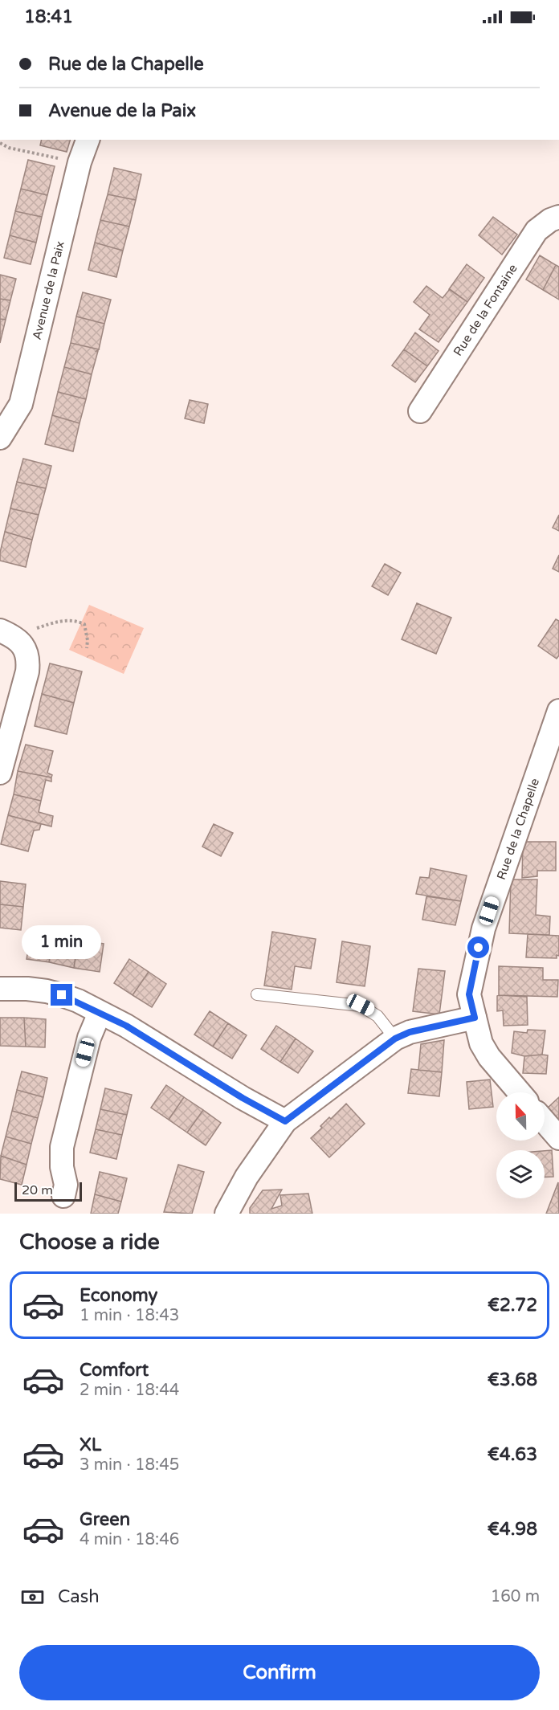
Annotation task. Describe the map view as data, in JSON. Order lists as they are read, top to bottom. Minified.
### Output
{"streets":{"street":["Avenue de la Paix","Rue de la Fontaine","Rue de la Chapelle"]},"scale_bar":"20 m","north":"top","page":{"status":"18:41","banner":["Rue de la Chapelle","Avenue de la Paix"],"bubble":"1 min","scale":"20 m","heading":"Choose a ride","list":[{"name":"Economy","note":"1 min · 18:43","value":"€2.72"},{"name":"Comfort","note":"2 min · 18:44","value":"€3.68"},{"name":"XL","note":"3 min · 18:45","value":"€4.63"},{"name":"Green","note":"4 min · 18:46","value":"€4.98"}],"pay":["Cash","160 m"],"buttons":"Confirm"}}
